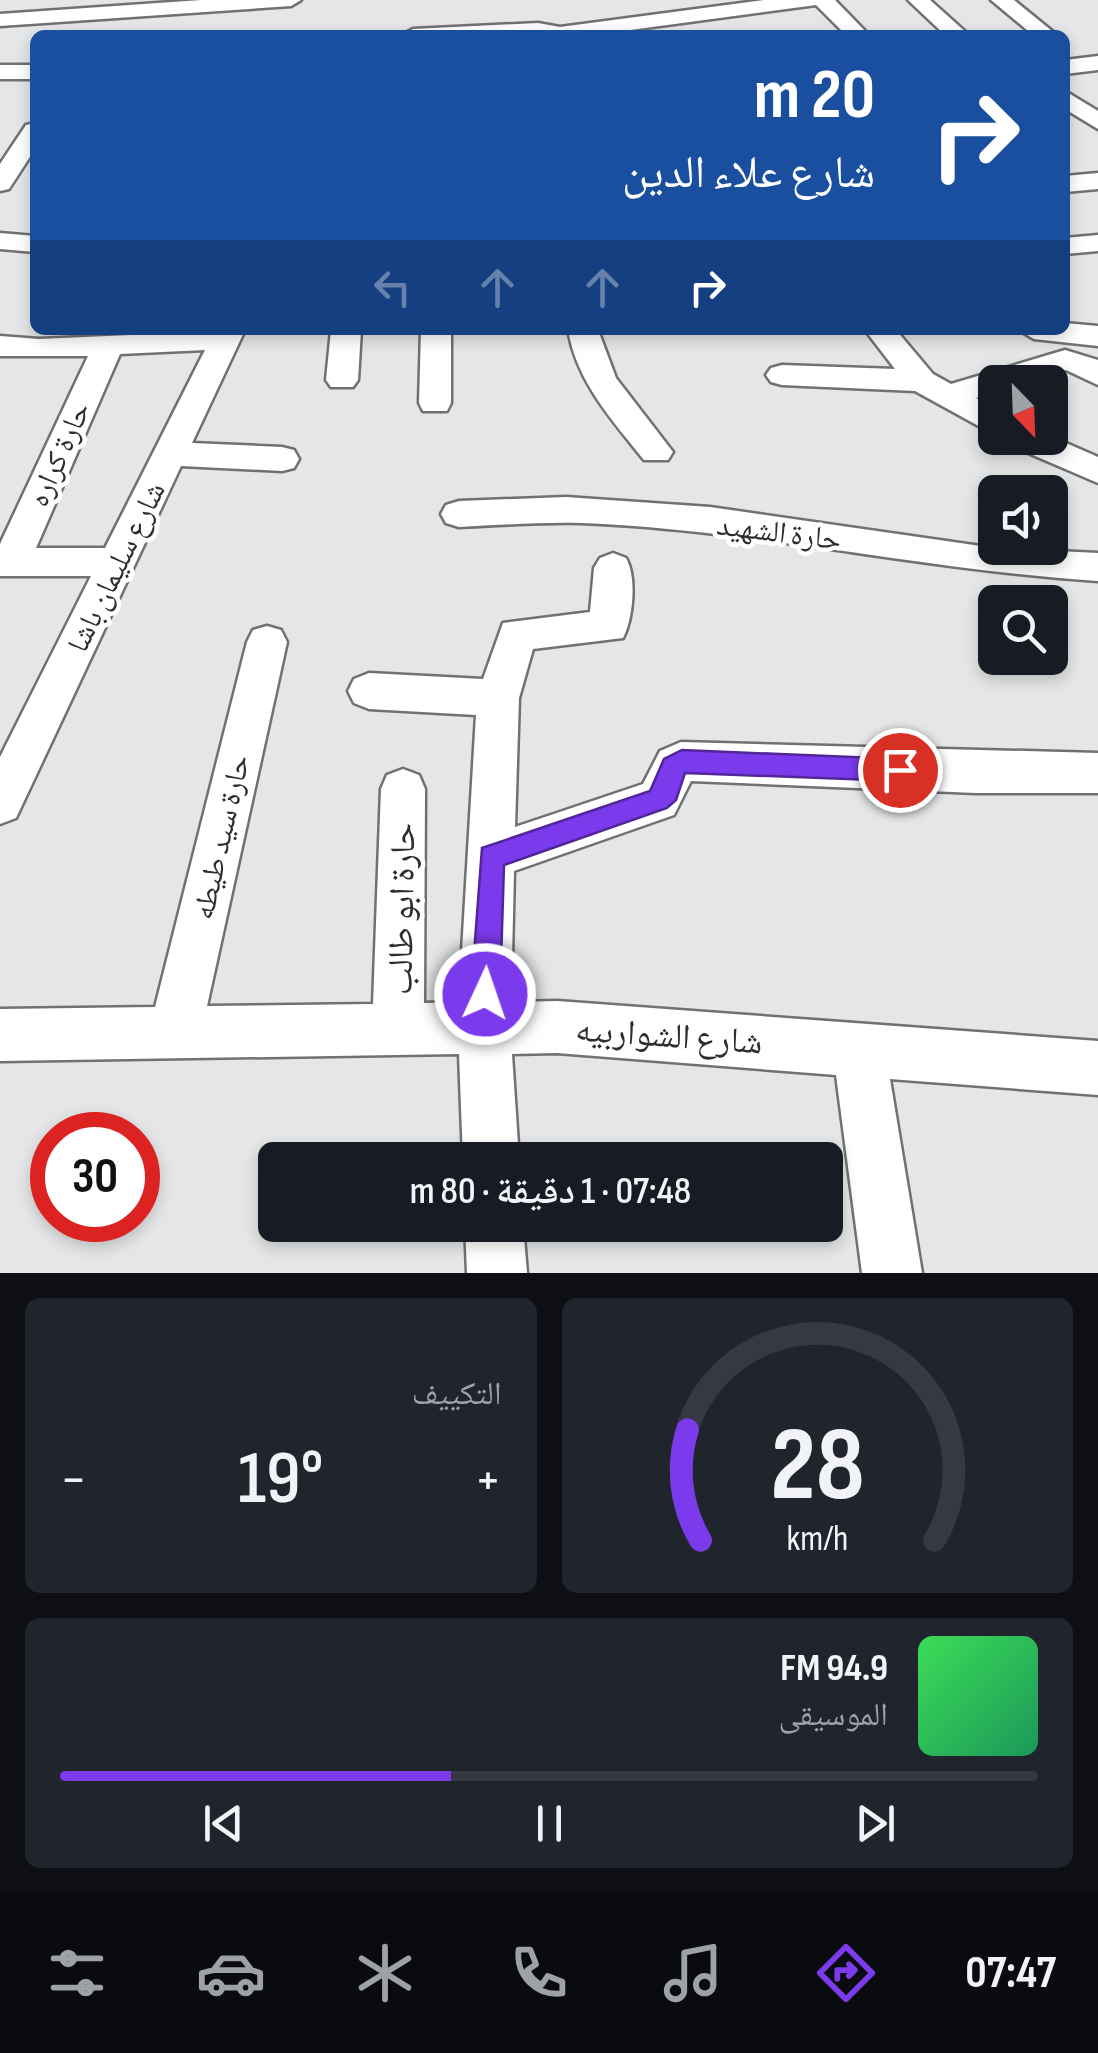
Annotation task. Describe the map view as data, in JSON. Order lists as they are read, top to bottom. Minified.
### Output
{"streets":{"street":["حارة كراره","حارة الشهيد","شارع سليمان باشا","حارة سيد طيطه","حارة ابو طالب","شارع الشواربيه"]},"crossings":[["حارة سيد طيطه","شارع الشواربيه"],["حارة ابو طالب","شارع الشواربيه"]],"north":"bottom right","page":{"turn":["20 m","شارع علاء الدين"],"limit":"30","trip":"07:48 · 1 دقيقة · 80 m","tile":"التكييف","heat":["−","19°","+"],"song":["94.9 FM","الموسيقى"],"tabs":"07:47","gauge":["28","km/h"]}}
